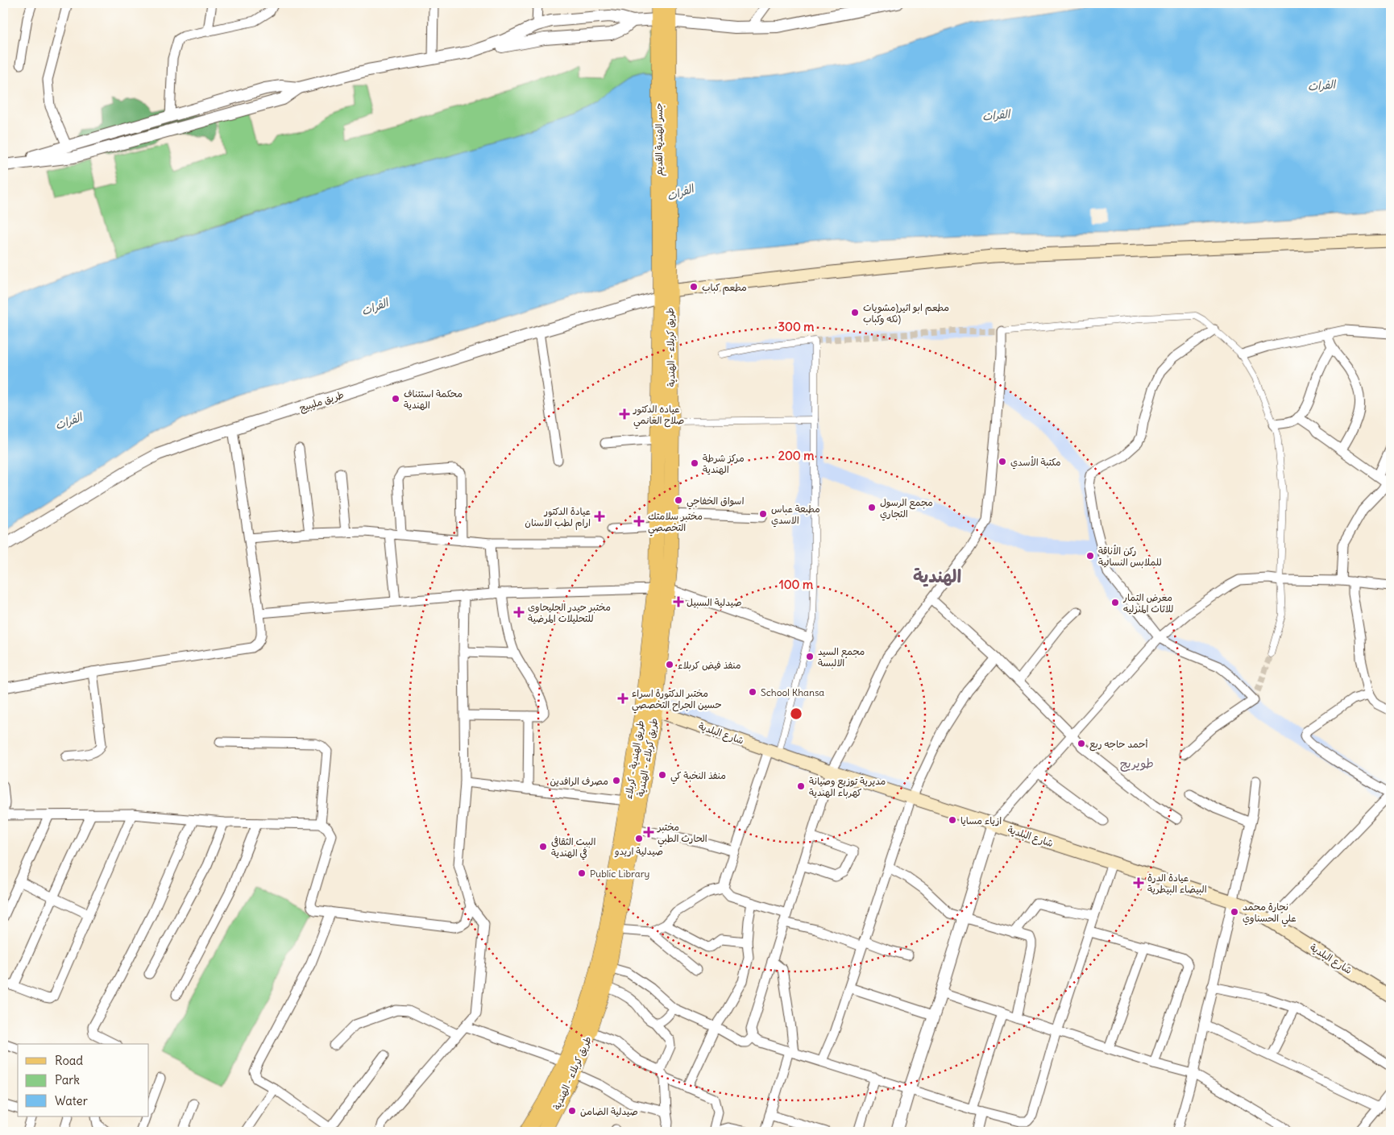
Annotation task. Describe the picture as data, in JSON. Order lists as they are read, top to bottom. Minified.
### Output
{"streets":{"main road":["جسر الهندية القديم","طريق كربلاء - الهندية","شارع البلدية","طريق الهندية - كربلاء"],"street":["طريق مليبيج"]},"crossings":[["جسر الهندية القديم","طريق كربلاء - الهندية"],["طريق كربلاء - الهندية","طريق مليبيج"],["طريق كربلاء - الهندية","شارع البلدية"],["طريق كربلاء - الهندية","طريق الهندية - كربلاء"],["طريق مليبيج","طريق الهندية - كربلاء"]],"districts":["الهندية","طويريج"],"water":["الفرات"],"places":{"other":["مطعم كباب","مطعم ابو اثير(مشويات تكه وكباب)","محكمة استئناف الهندية","مكتبة الأسدي","مركز شرطة الهندية","اسواق الخفاجي","مجمع الرسول التجاري","مطبعة عباس الاسدي","ركن الأناقة للملابس النسائية","معرض التمار للاثاث المنزليه","مجمع السيد الالبسة","منفذ فيض كربلاء","School Khansa","أحمد حاجه ربع","منفذ النخبة كي","مصرف الرافدين","مديرية توزيع وصيانة كهرباء الهندية","ازياء مسايا","صيدلية اريدو","البيت الثقافي في الهندية","Public Library","نجارة محمد علي الحسناوي","صيدلية الضامن"],"health":["عياده الدكتور صلاح الغانمي","عيادة الدكتور ارام لطب الاسنان","مختبر سلامتك التخصصي","صيدلية السبيل","مختبر حيدر الجليحاوي للتحليلات المرضية","مختبر الدكتورة اسراء حسين الجراح التخصصي","مختبر الحارث الطبي","عيادة الدرة البيضاء البيطرية"]},"legend":["Road","Park","Water"],"rings":["300 m","200 m","100 m"]}
